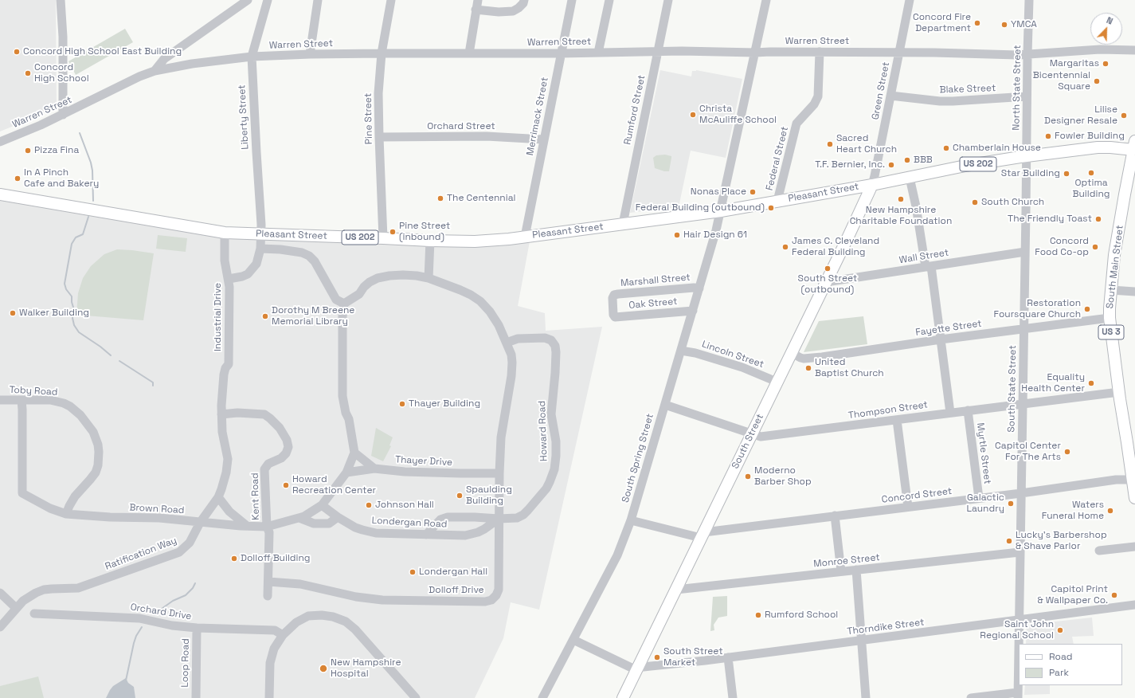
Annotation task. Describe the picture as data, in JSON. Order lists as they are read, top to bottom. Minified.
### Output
{"streets":{"main road":["US 202","Pleasant Street","South Main Street","US 3","South Street"],"street":["Warren Street","North State Street","Blake Street","Green Street","Rumford Street","Merrimack Street","Liberty Street","Pine Street","Orchard Street","Federal Street","Wall Street","Marshall Street","Oak Street","Industrial Drive","Fayette Street","Lincoln Street","South State Street","Toby Road","Thompson Street","Howard Road","Myrtle Street","South Spring Street","Thayer Drive","Concord Street","Kent Road","Brown Road","Londergan Road","Ratification Way","Monroe Street","Dolloff Drive","Orchard Drive","Thorndike Street","Loop Road"]},"crossings":[["Warren Street","North State Street"],["Warren Street","Green Street"],["Warren Street","Rumford Street"],["Warren Street","Merrimack Street"],["Warren Street","Liberty Street"],["Warren Street","Pine Street"],["Warren Street","Federal Street"],["Warren Street","South Spring Street"],["North State Street","Blake Street"],["North State Street","Pleasant Street"],["North State Street","South State Street"],["Blake Street","Green Street"],["Green Street","Pleasant Street"],["Green Street","South Street"],["Rumford Street","Pleasant Street"],["Merrimack Street","Orchard Street"],["Merrimack Street","Pleasant Street"],["Liberty Street","Pleasant Street"],["Liberty Street","Industrial Drive"],["Pine Street","Orchard Street"],["Pine Street","Pleasant Street"],["Federal Street","Pleasant Street"],["Pleasant Street","South Main Street"],["Pleasant Street","Industrial Drive"],["Pleasant Street","South State Street"],["Pleasant Street","South Street"],["Pleasant Street","South Spring Street"],["Wall Street","South State Street"],["Wall Street","South Street"],["South Main Street","Fayette Street"],["South Main Street","Thompson Street"],["South Main Street","Concord Street"],["Marshall Street","Oak Street"],["Marshall Street","South Spring Street"],["Oak Street","South Spring Street"],["Industrial Drive","Ratification Way"],["Fayette Street","South State Street"],["Fayette Street","South Street"],["Lincoln Street","South Street"],["Lincoln Street","South Spring Street"],["South State Street","Thompson Street"],["South State Street","Concord Street"],["South State Street","Monroe Street"],["South State Street","Thorndike Street"],["Toby Road","Brown Road"],["Thompson Street","South Street"],["Thompson Street","Myrtle Street"],["Thompson Street","South Spring Street"],["Howard Road","Londergan Road"],["Howard Road","Dolloff Drive"],["South Street","Concord Street"],["South Street","Monroe Street"],["South Street","Thorndike Street"],["Myrtle Street","Concord Street"],["South Spring Street","Concord Street"],["South Spring Street","Thorndike Street"],["Thayer Drive","Brown Road"],["Thayer Drive","Dolloff Drive"],["Kent Road","Brown Road"],["Kent Road","Ratification Way"],["Brown Road","Londergan Road"],["Brown Road","Ratification Way"],["Londergan Road","Dolloff Drive"],["Orchard Drive","Loop Road"]],"places":["Concord Fire Department","YMCA","Concord High School East Building","Margaritas","Concord High School","Bicentennial Square","Christa McAuliffe School","Lilise Designer Resale","Fowler Building","Sacred Heart Church","Chamberlain House","Pizza Fina","BBB","T.F. Bernier, Inc.","Optima Building","Star Building","In A Pinch Cafe and Bakery","Nonas Place","The Centennial","New Hampshire Charitable Foundation","South Church","Federal Building (outbound)","The Friendly Toast","Pine Street (inbound)","Hair Design 61","James C. Cleveland Federal Building","Concord Food Co-op","South Street (outbound)","Restoration Foursquare Church","Walker Building","Dorothy M Breene Memorial Library","United Baptist Church","Equality Health Center","Thayer Building","Capitol Center For The Arts","Moderno Barber Shop","Howard Recreation Center","Spaulding Building","Galactic Laundry","Johnson Hall","Waters Funeral Home","Lucky's Barbershop & Shave Parlor","Dolloff Building","Londergan Hall","Capitol Print & Wallpaper Co.","Rumford School","Saint John Regional School","South Street Market","New Hampshire Hospital"],"legend":["Road","Park"],"north":"top right"}
